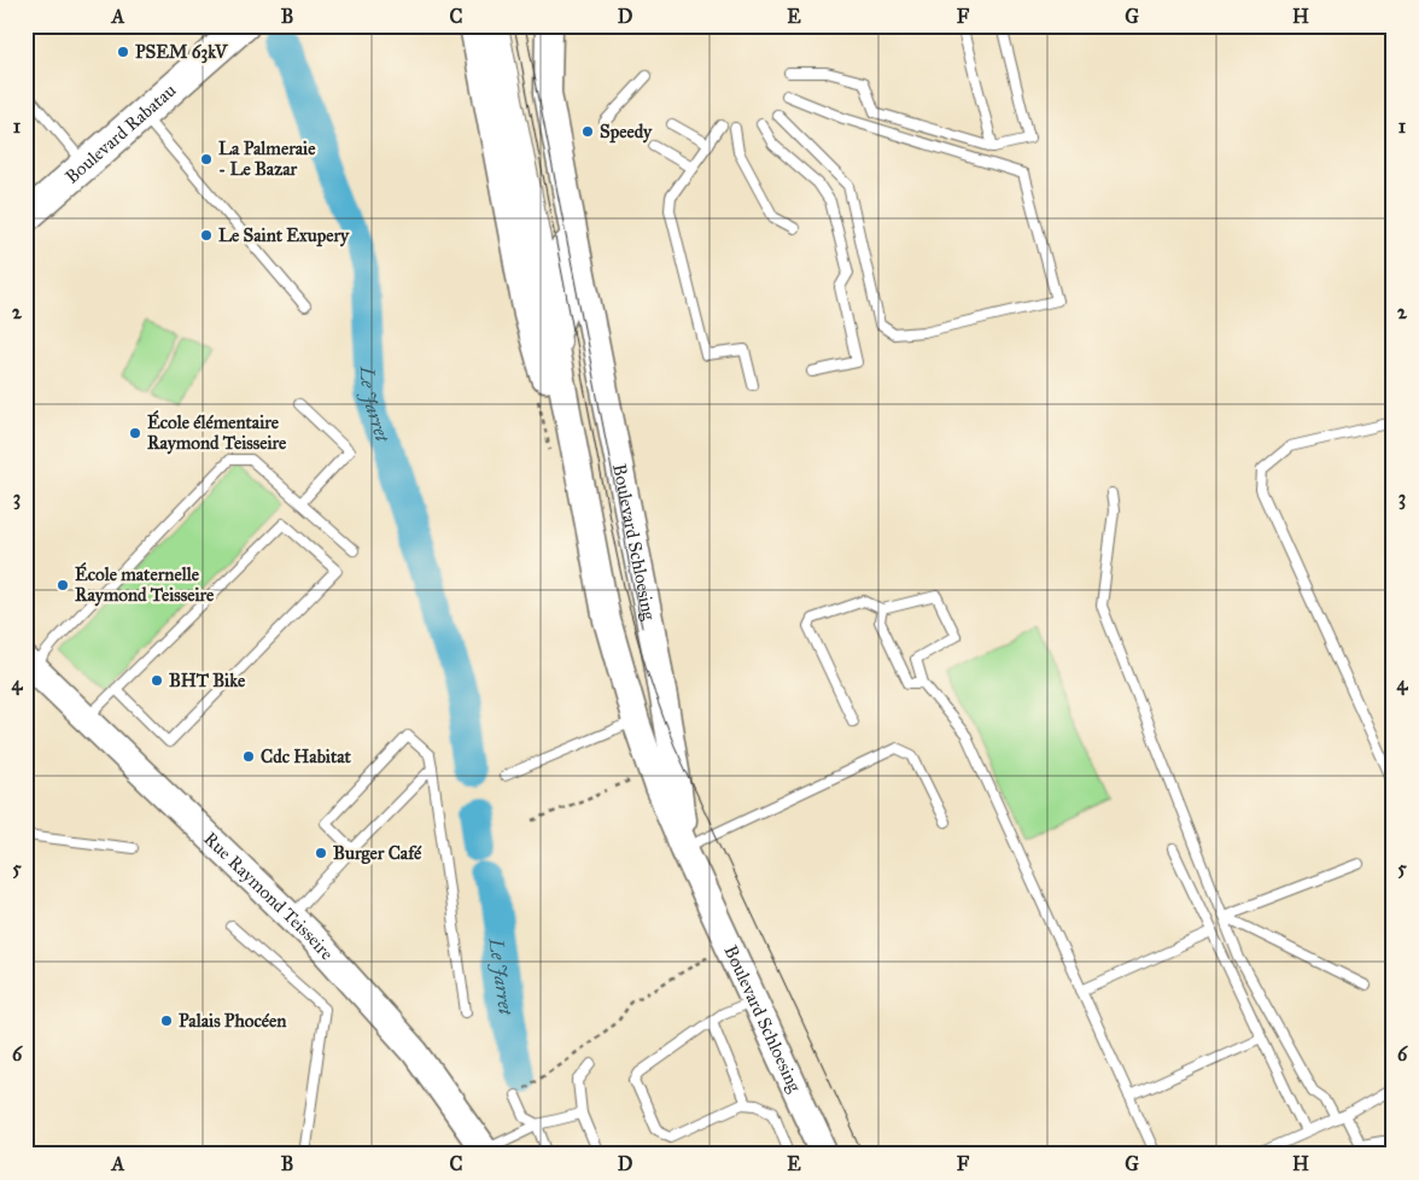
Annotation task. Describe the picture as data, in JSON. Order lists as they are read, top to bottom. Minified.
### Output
{"streets":{"main road":["Boulevard Rabatau","Boulevard Schloesing","Rue Raymond Teisseire"]},"water":["Le Jarret"],"places":["PSEM 63kV","Speedy","La Palmeraie - Le Bazar","Le Saint Exupery","École élémentaire Raymond Teisseire","École maternelle Raymond Teisseire","BHT Bike","Cdc Habitat","Burger Café","Palais Phocéen"],"grid":{"columns":["A","B","C","D","E","F","G","H"],"rows":["1","2","3","4","5","6"]}}
